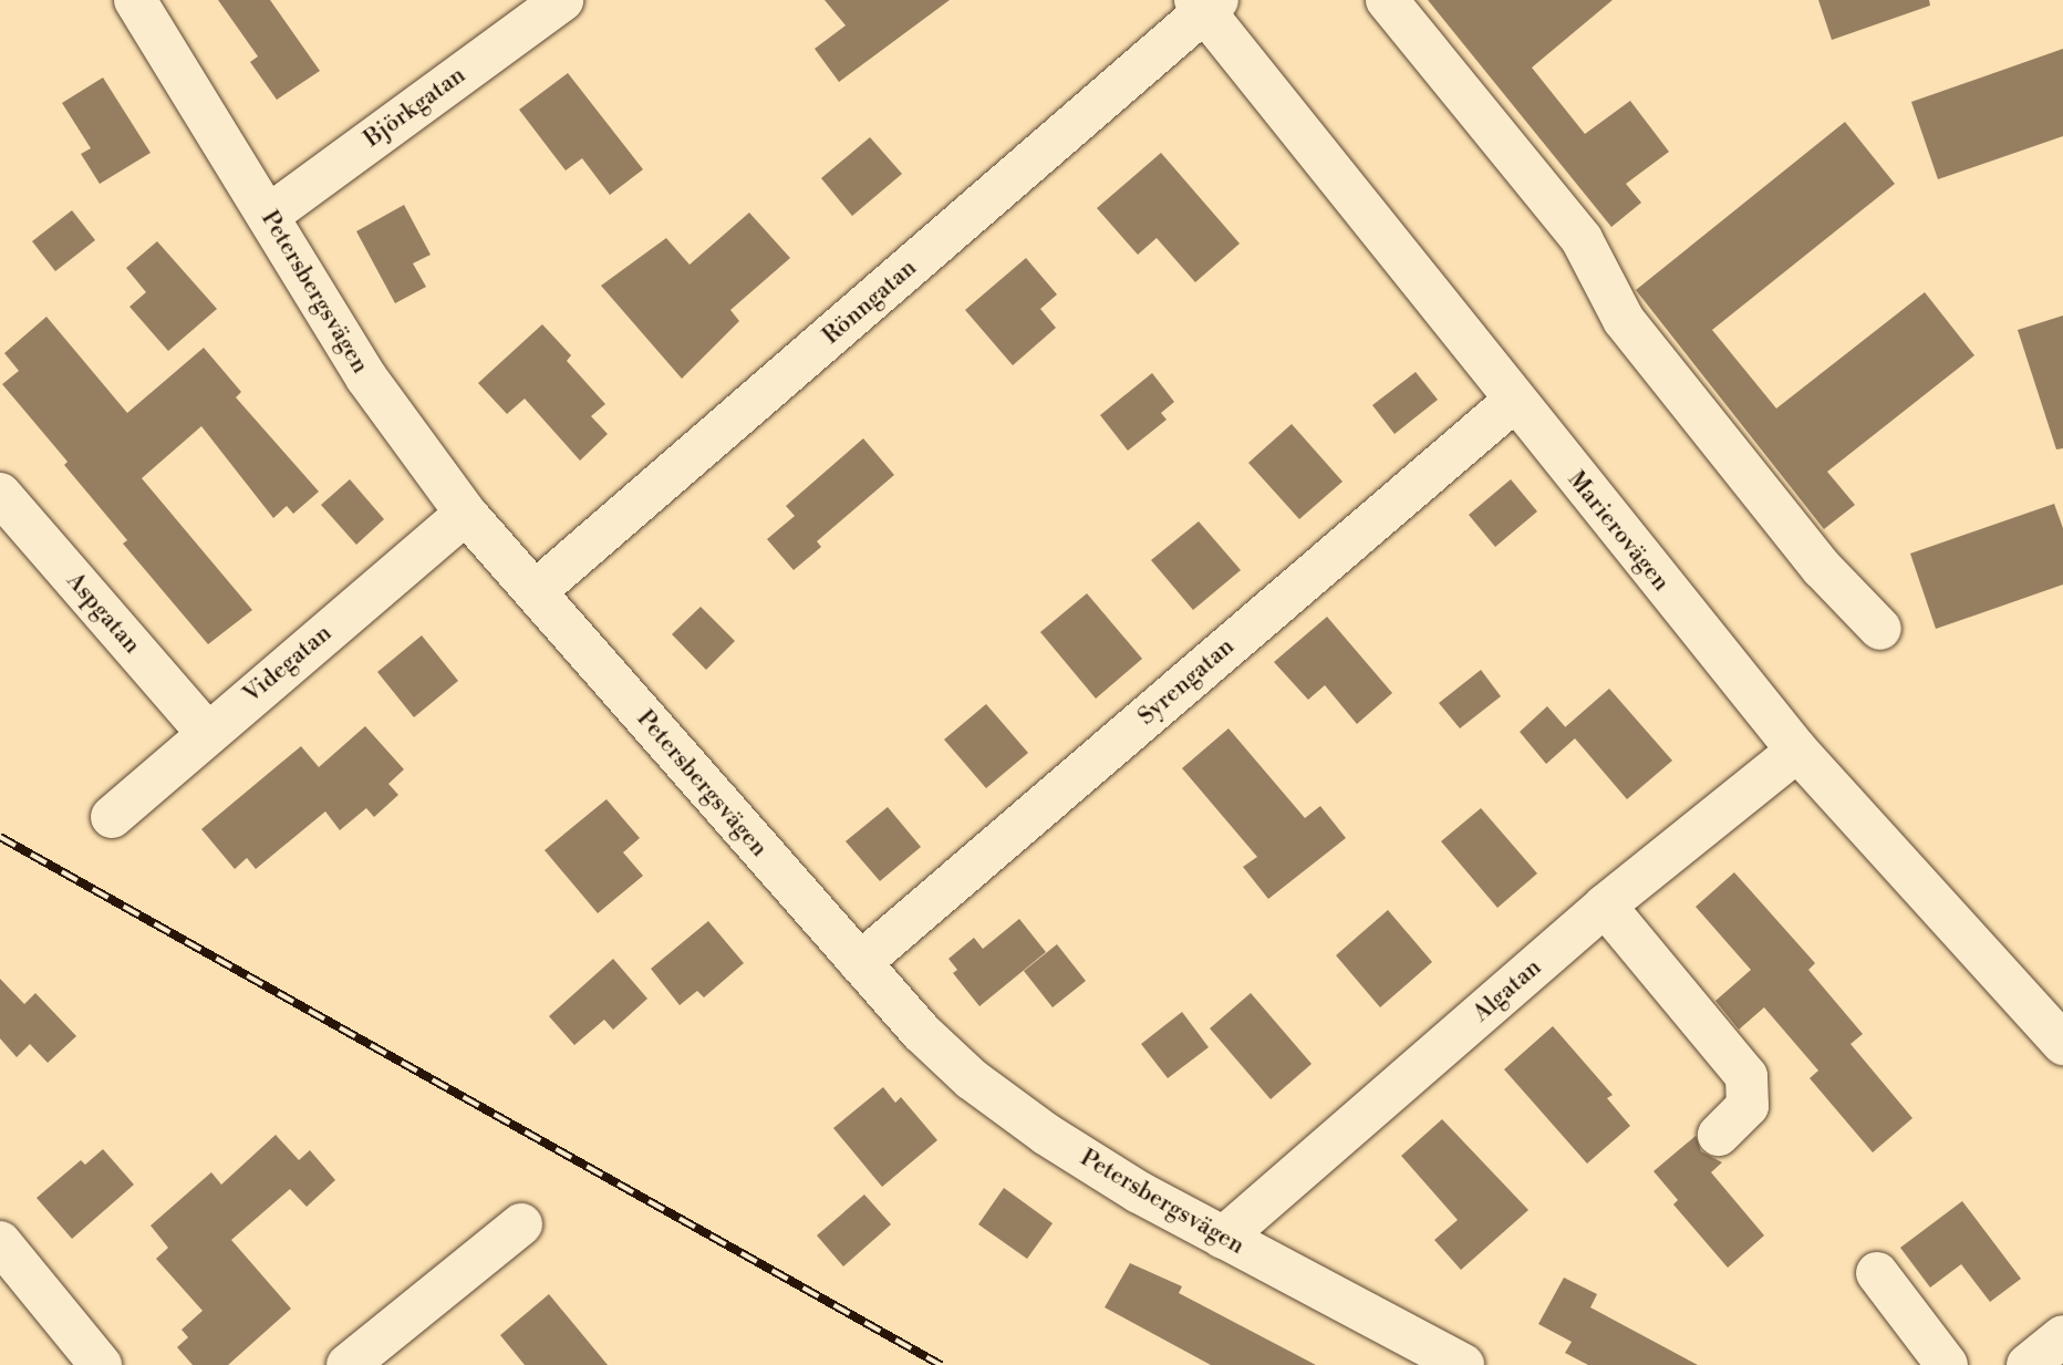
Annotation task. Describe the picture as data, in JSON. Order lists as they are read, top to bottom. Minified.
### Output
{"streets":{"street":["Björkgatan","Petersbergsvägen","Rönngatan","Marierovägen","Aspgatan","Videgatan","Syrengatan","Algatan"]},"crossings":[["Björkgatan","Petersbergsvägen"],["Petersbergsvägen","Rönngatan"],["Petersbergsvägen","Videgatan"],["Petersbergsvägen","Syrengatan"],["Petersbergsvägen","Algatan"],["Rönngatan","Marierovägen"],["Marierovägen","Syrengatan"],["Marierovägen","Algatan"],["Aspgatan","Videgatan"]]}
